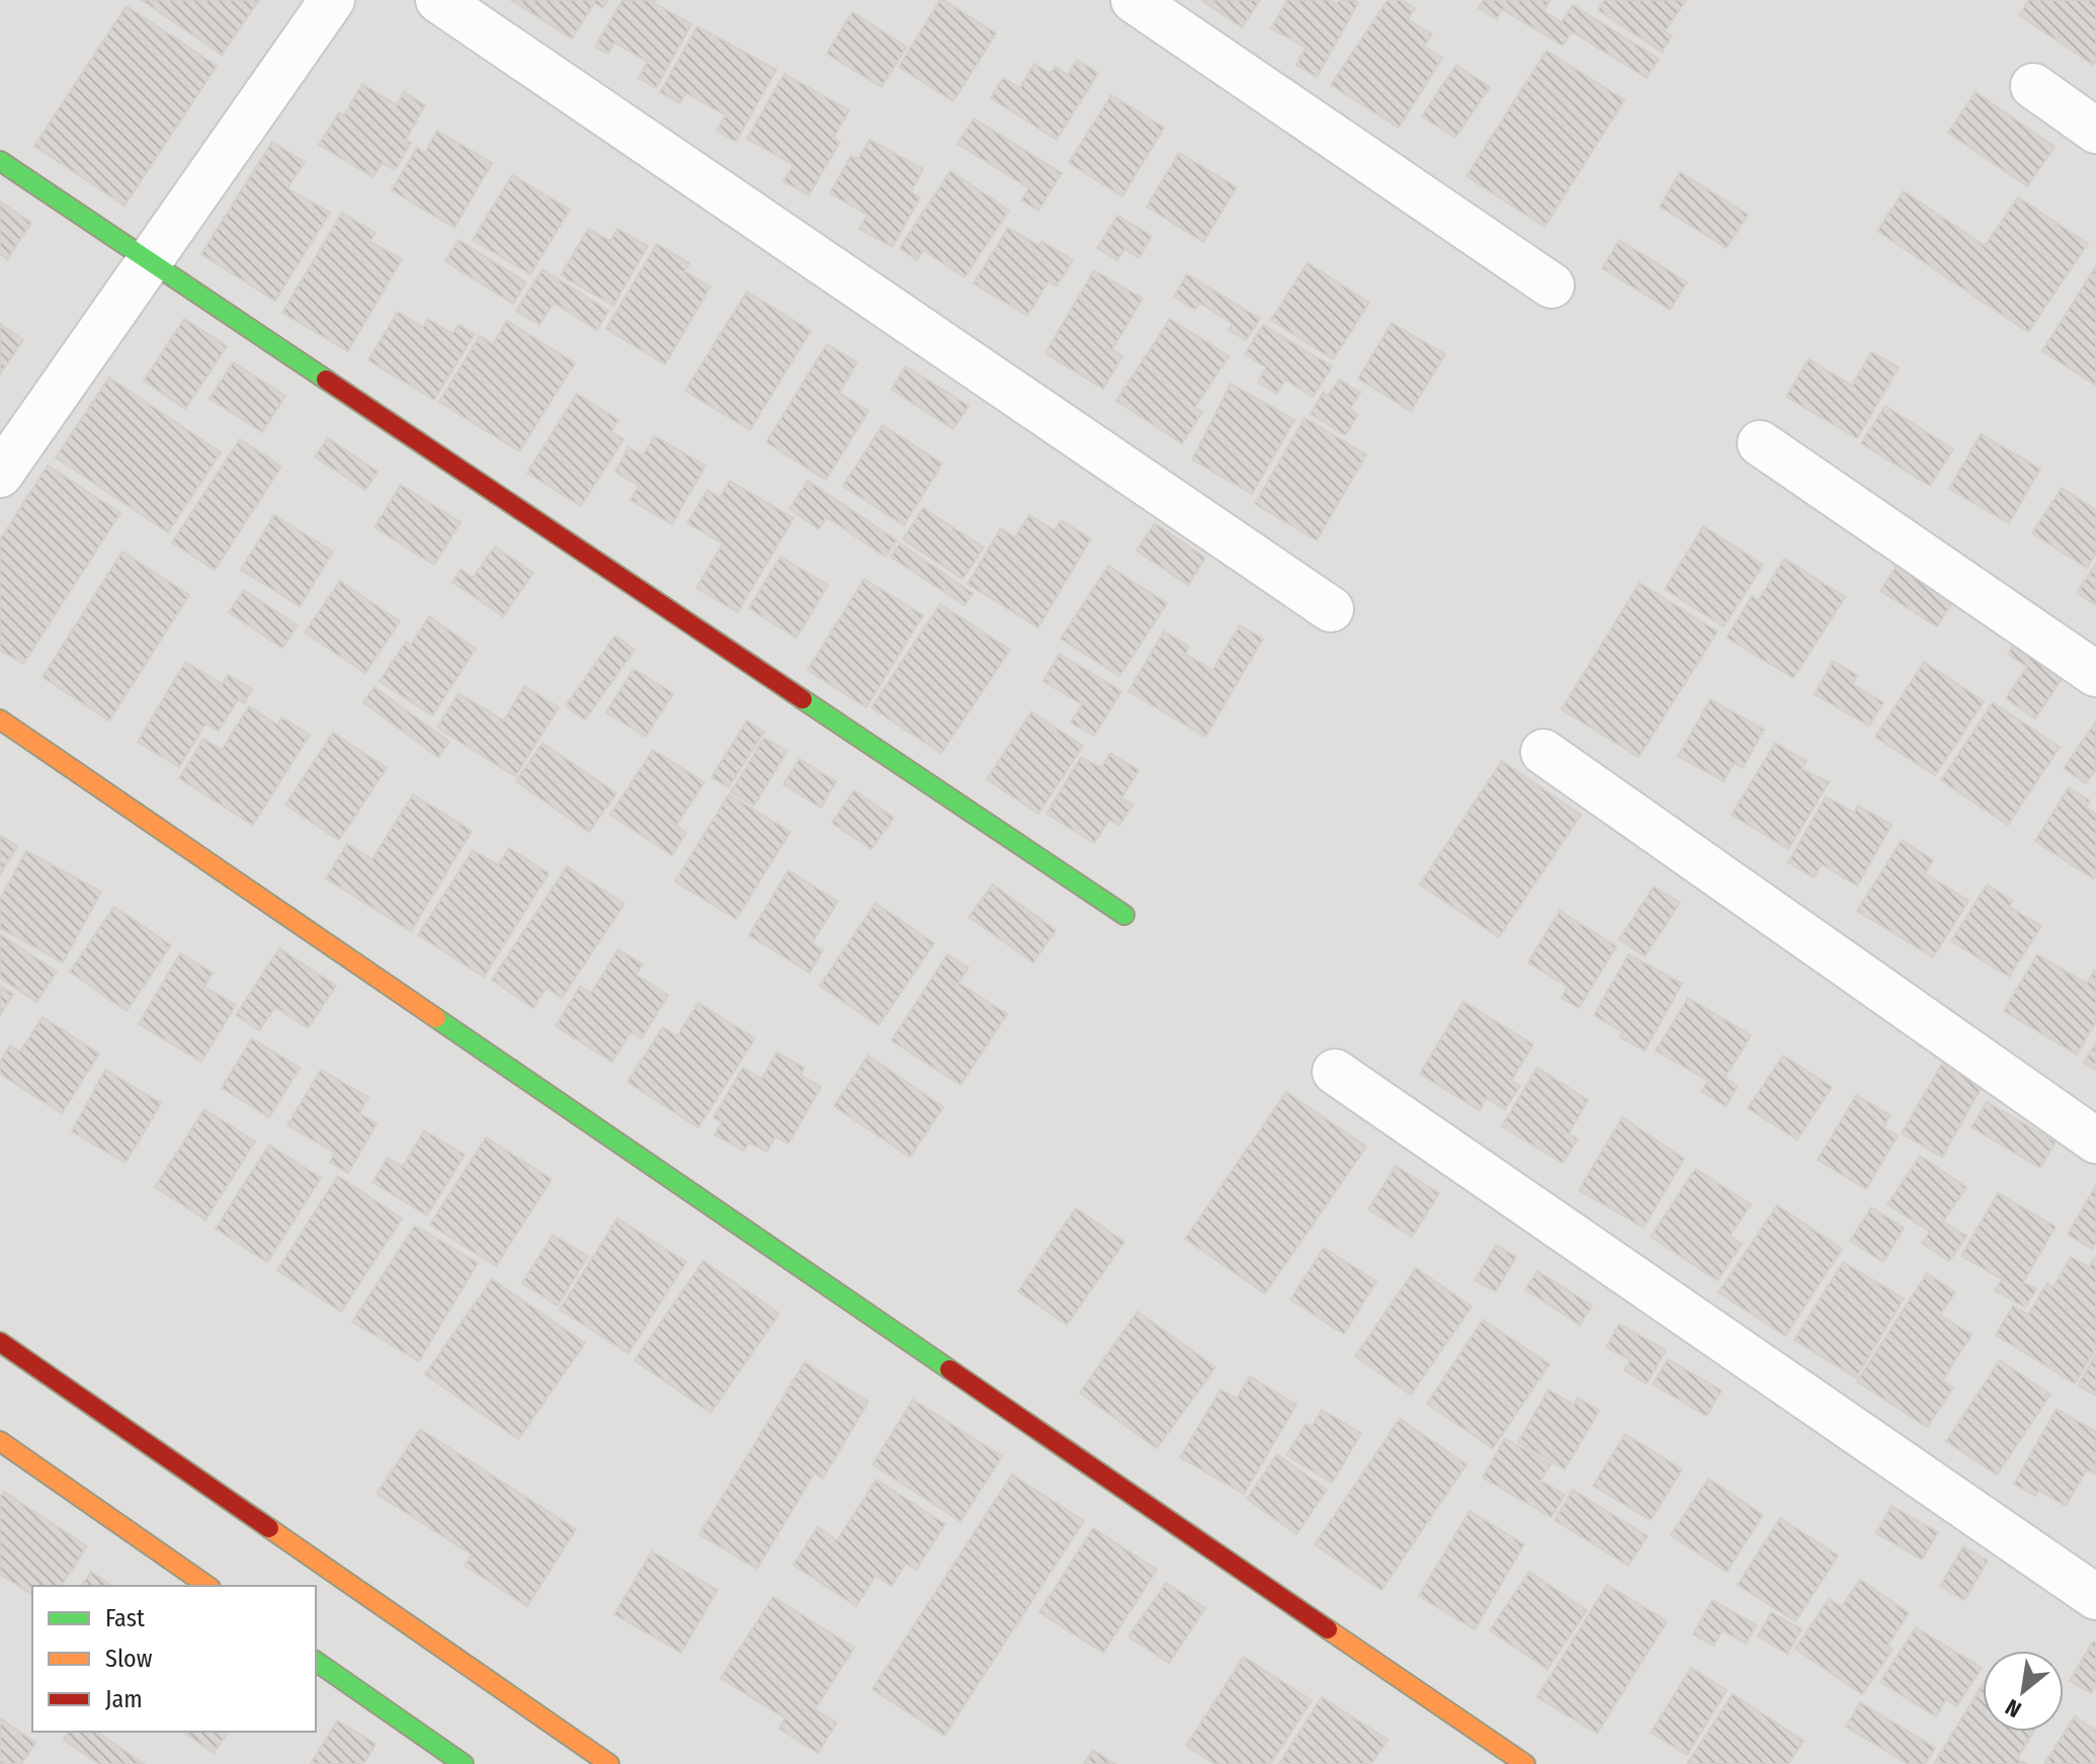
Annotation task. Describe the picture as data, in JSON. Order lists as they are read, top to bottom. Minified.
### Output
{"legend":["Fast","Slow","Jam"],"north":"bottom left"}
